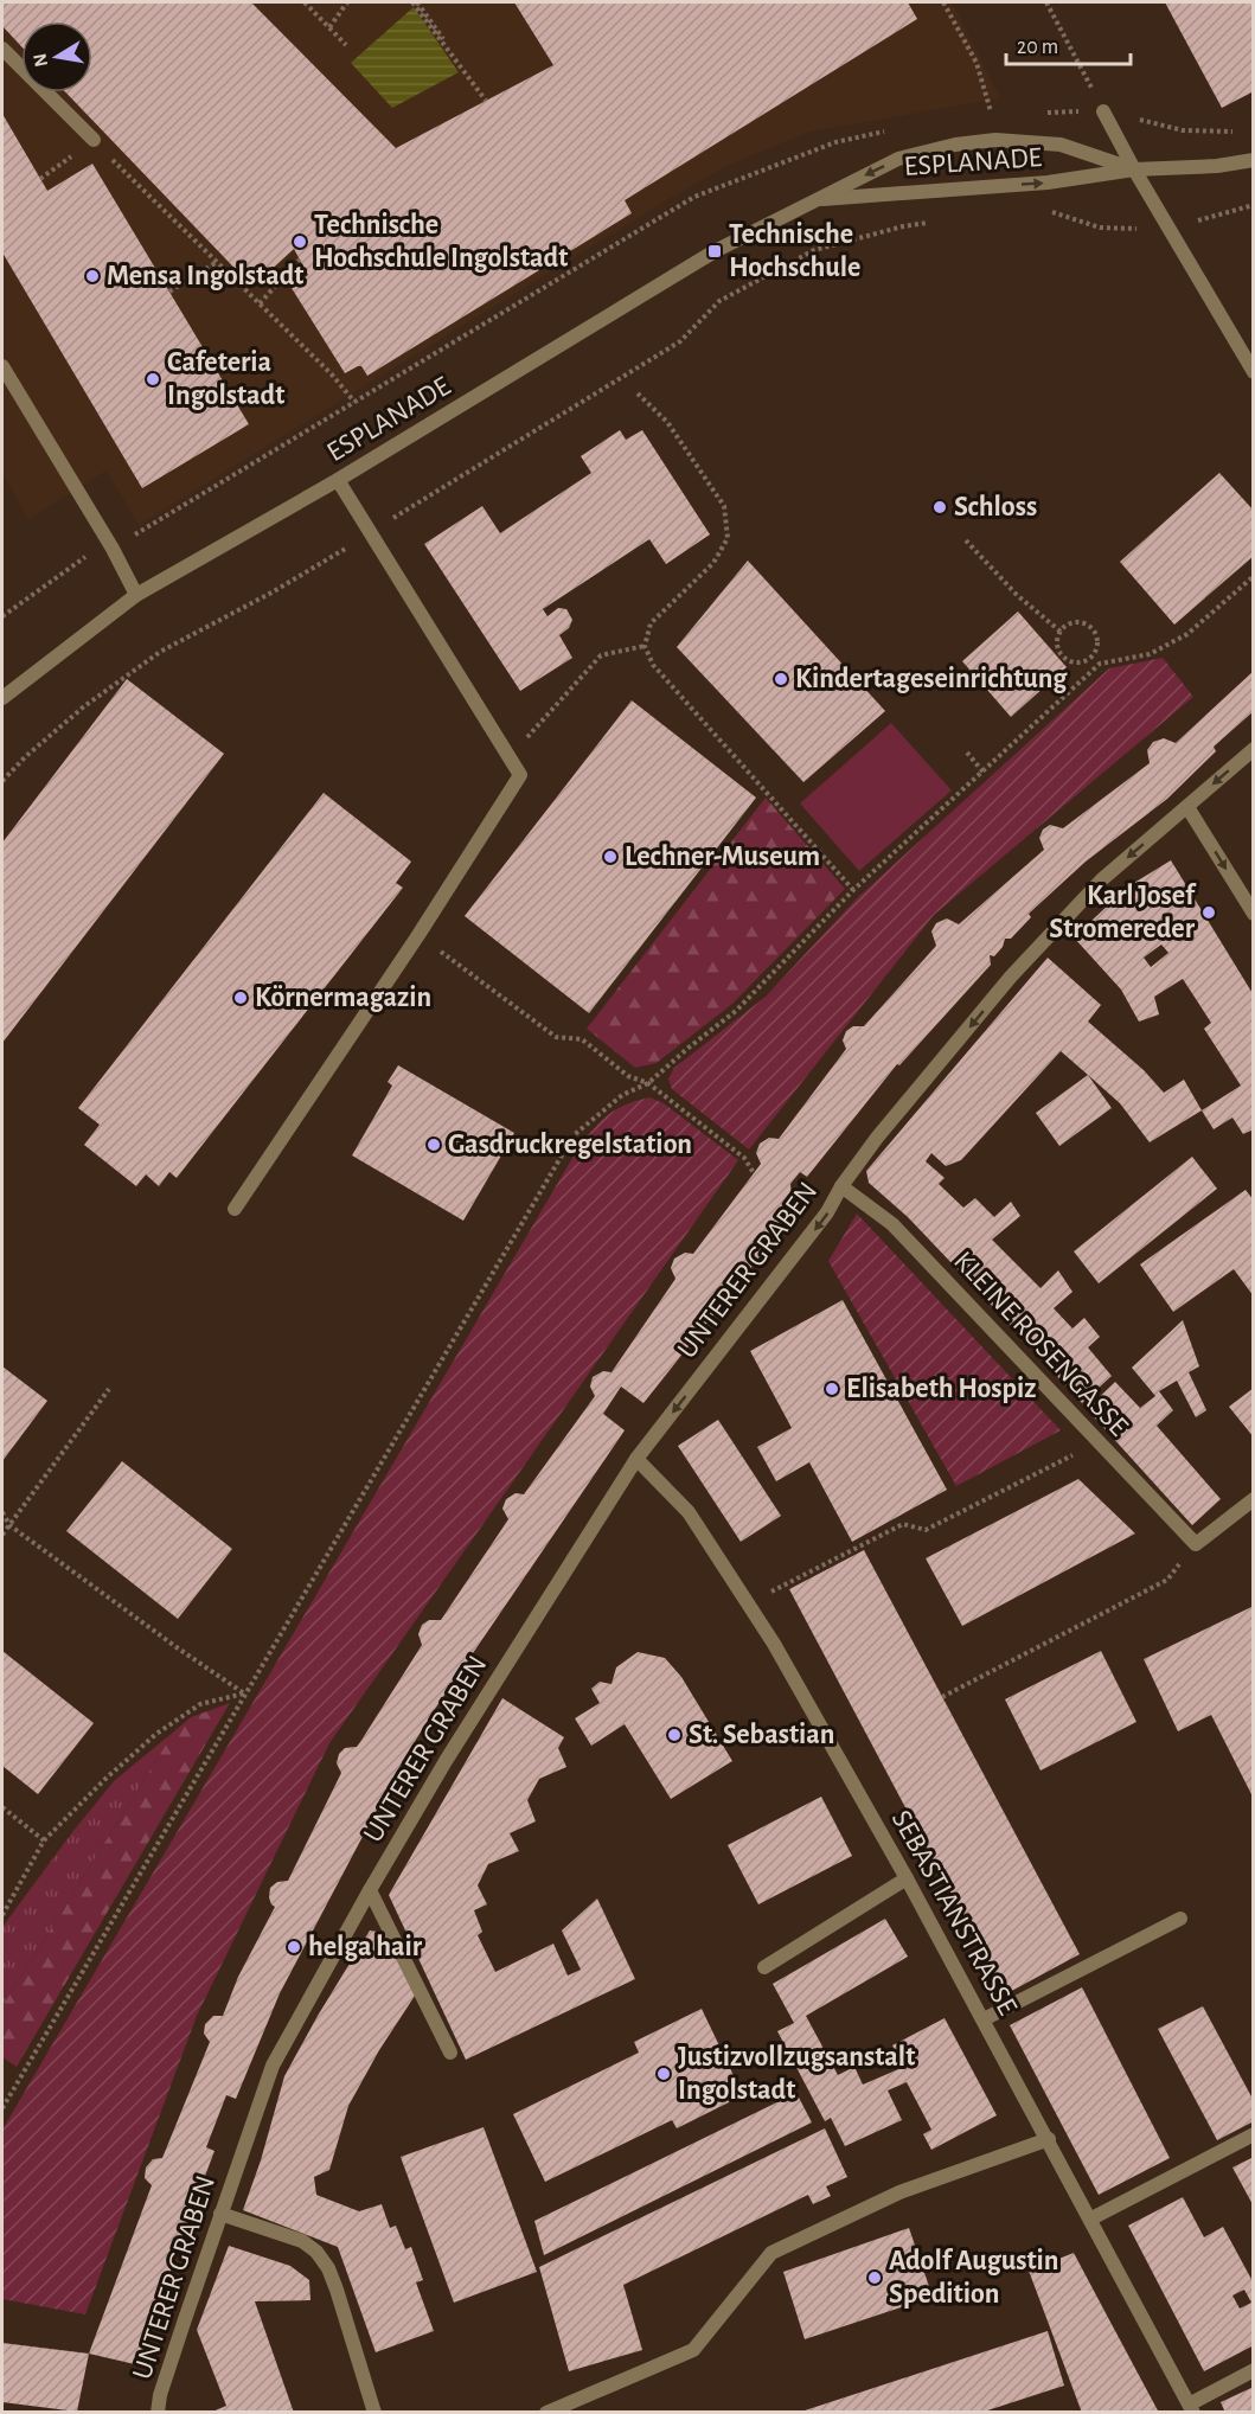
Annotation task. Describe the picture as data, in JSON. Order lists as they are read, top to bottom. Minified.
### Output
{"streets":{"street":["ESPLANADE","UNTERER GRABEN","KLEINE ROSENGASSE","SEBASTIANSTRASSE"]},"crossings":[["UNTERER GRABEN","KLEINE ROSENGASSE"],["UNTERER GRABEN","SEBASTIANSTRASSE"]],"one_way":["UNTERER GRABEN"],"places":{"other":["Technische Hochschule Ingolstadt","Mensa Ingolstadt","Cafeteria Ingolstadt","Schloss","Kindertageseinrichtung","Lechner-Museum","Karl Josef Stromereder","Körnermagazin","Gasdruckregelstation","Elisabeth Hospiz","St. Sebastian","helga hair","Justizvollzugsanstalt Ingolstadt","Adolf Augustin Spedition"],"transit":["Technische Hochschule"]},"scale_bar":"20 m","north":"left"}
